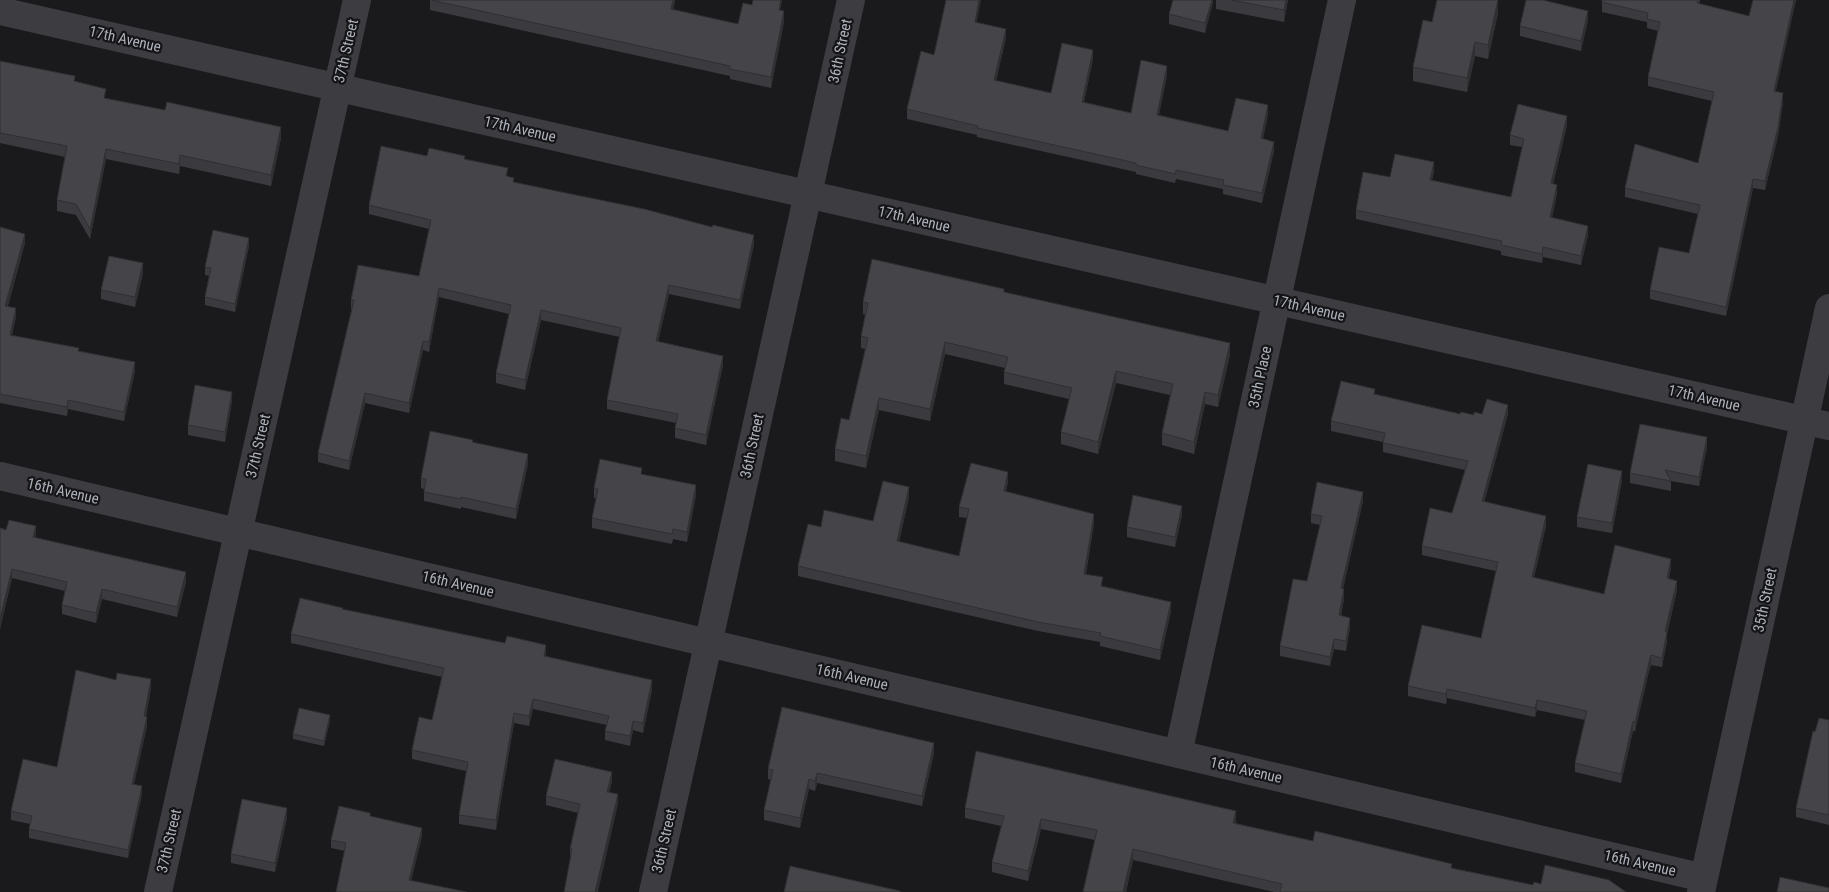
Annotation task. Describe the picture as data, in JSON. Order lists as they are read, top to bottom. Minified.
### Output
{"streets":{"street":["17th Avenue","37th Street","36th Street","35th Place","16th Avenue","35th Street"]},"crossings":[["17th Avenue","37th Street"],["17th Avenue","36th Street"],["17th Avenue","35th Place"],["17th Avenue","35th Street"],["37th Street","16th Avenue"],["36th Street","16th Avenue"],["35th Place","16th Avenue"],["16th Avenue","35th Street"]]}
